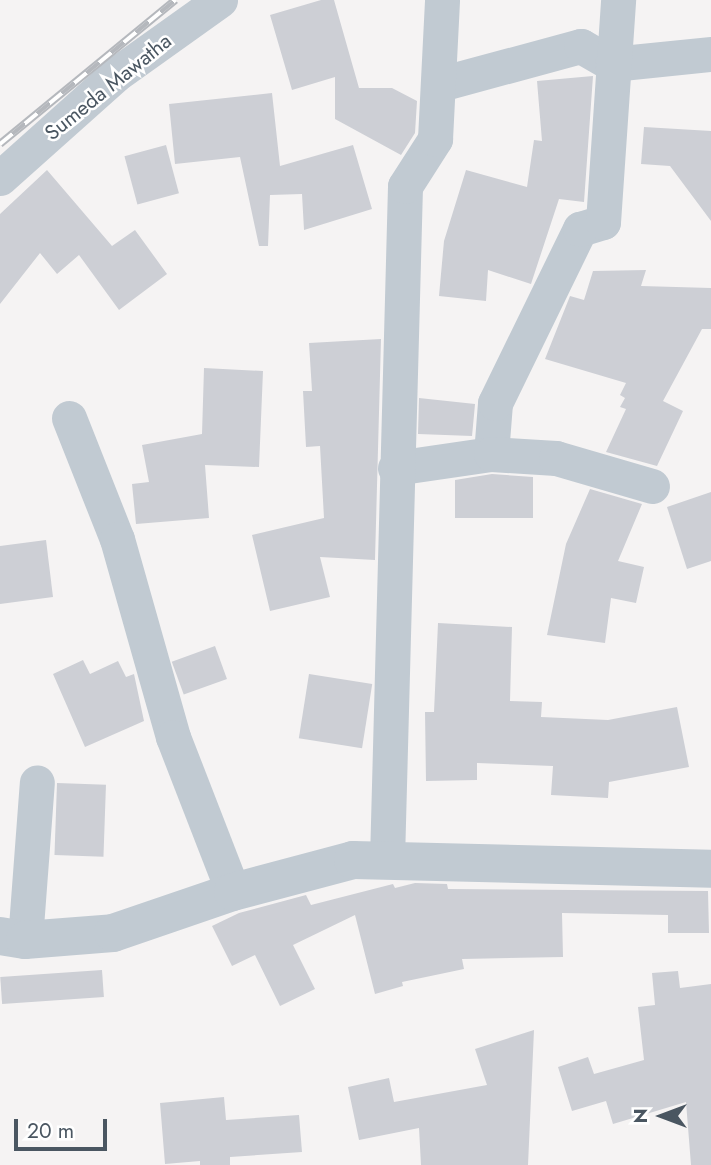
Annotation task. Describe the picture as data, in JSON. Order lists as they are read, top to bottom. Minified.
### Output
{"streets":{"street":["Sumeda Mawatha"]},"scale_bar":"20 m","north":"left"}
